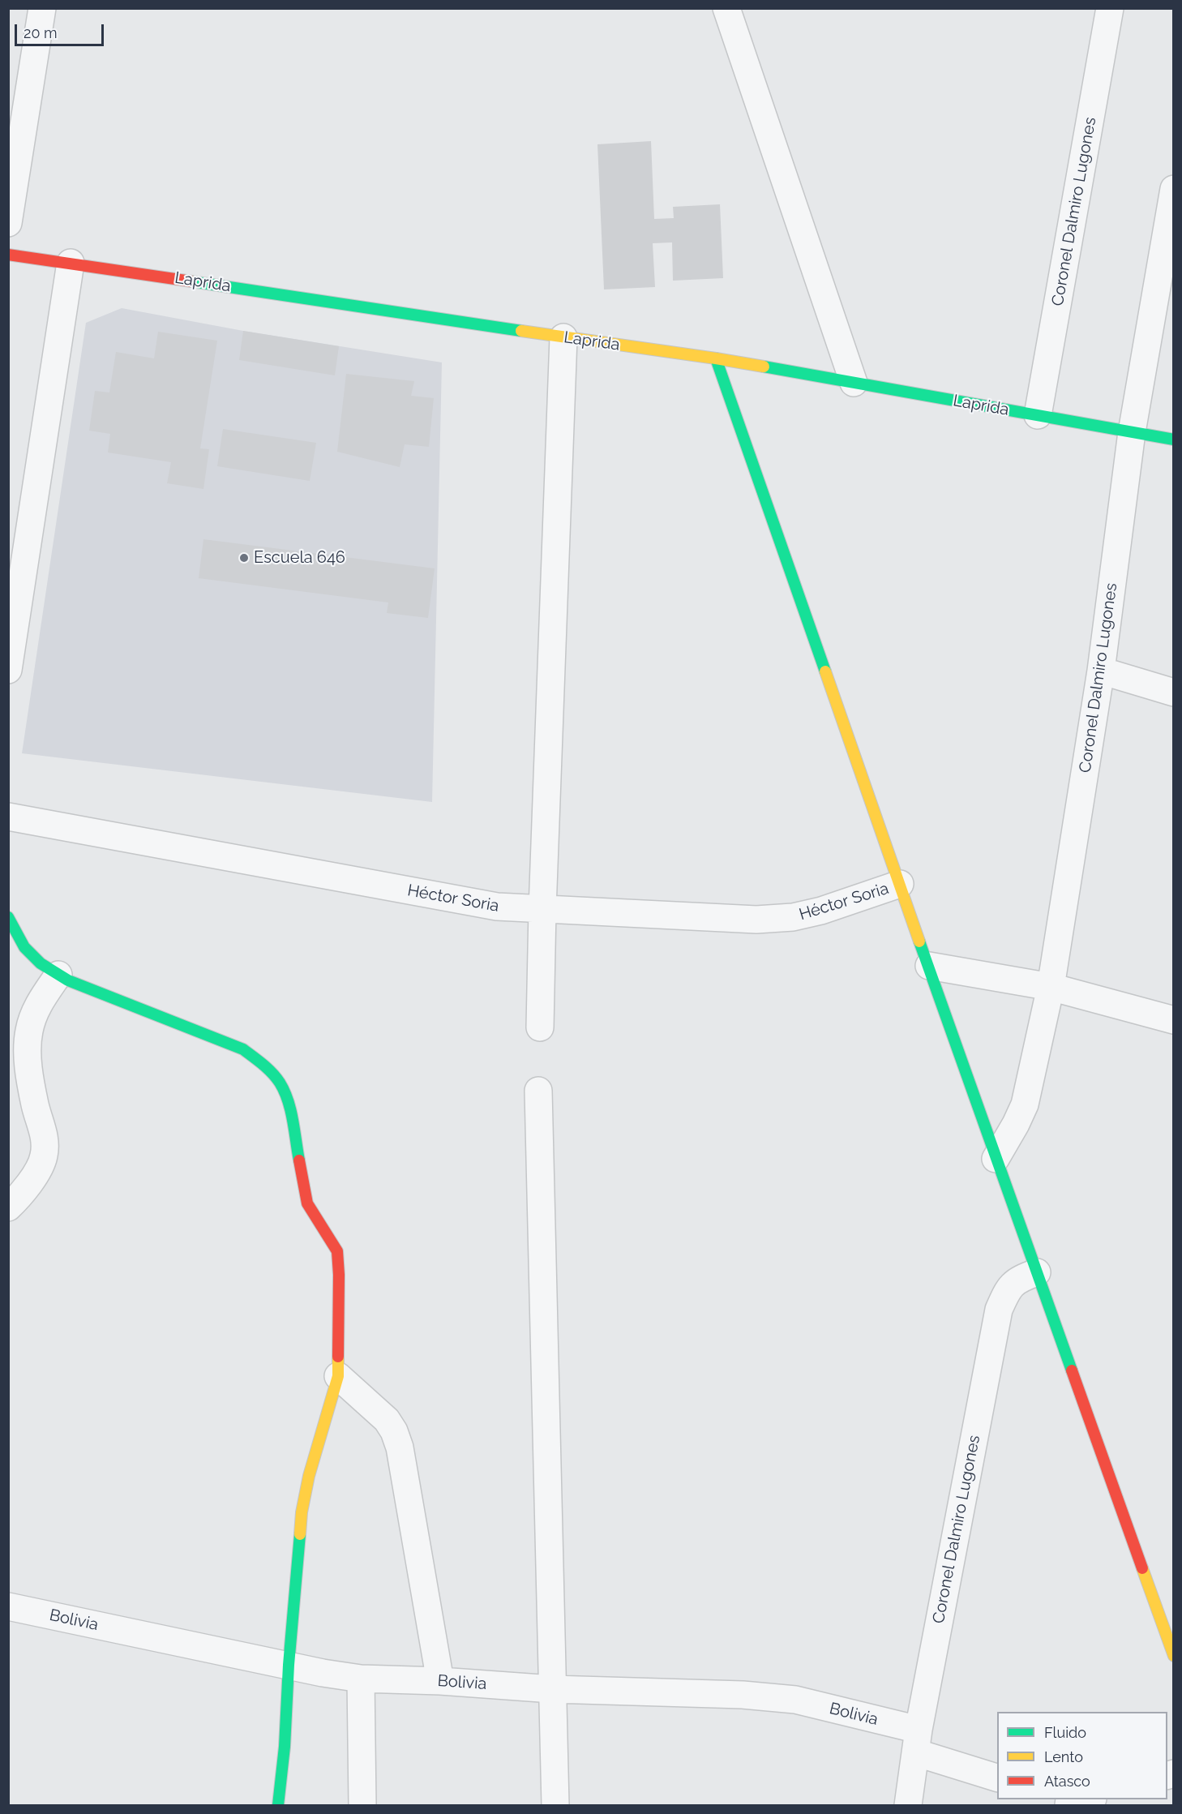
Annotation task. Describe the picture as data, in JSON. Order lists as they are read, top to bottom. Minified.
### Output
{"streets":{"street":["Coronel Dalmiro Lugones","Laprida","Héctor Soria","Bolivia"]},"crossings":[["Coronel Dalmiro Lugones","Laprida"],["Coronel Dalmiro Lugones","Bolivia"]],"places":["Escuela 646"],"legend":["Fluido","Lento","Atasco"],"scale_bar":"20 m"}
